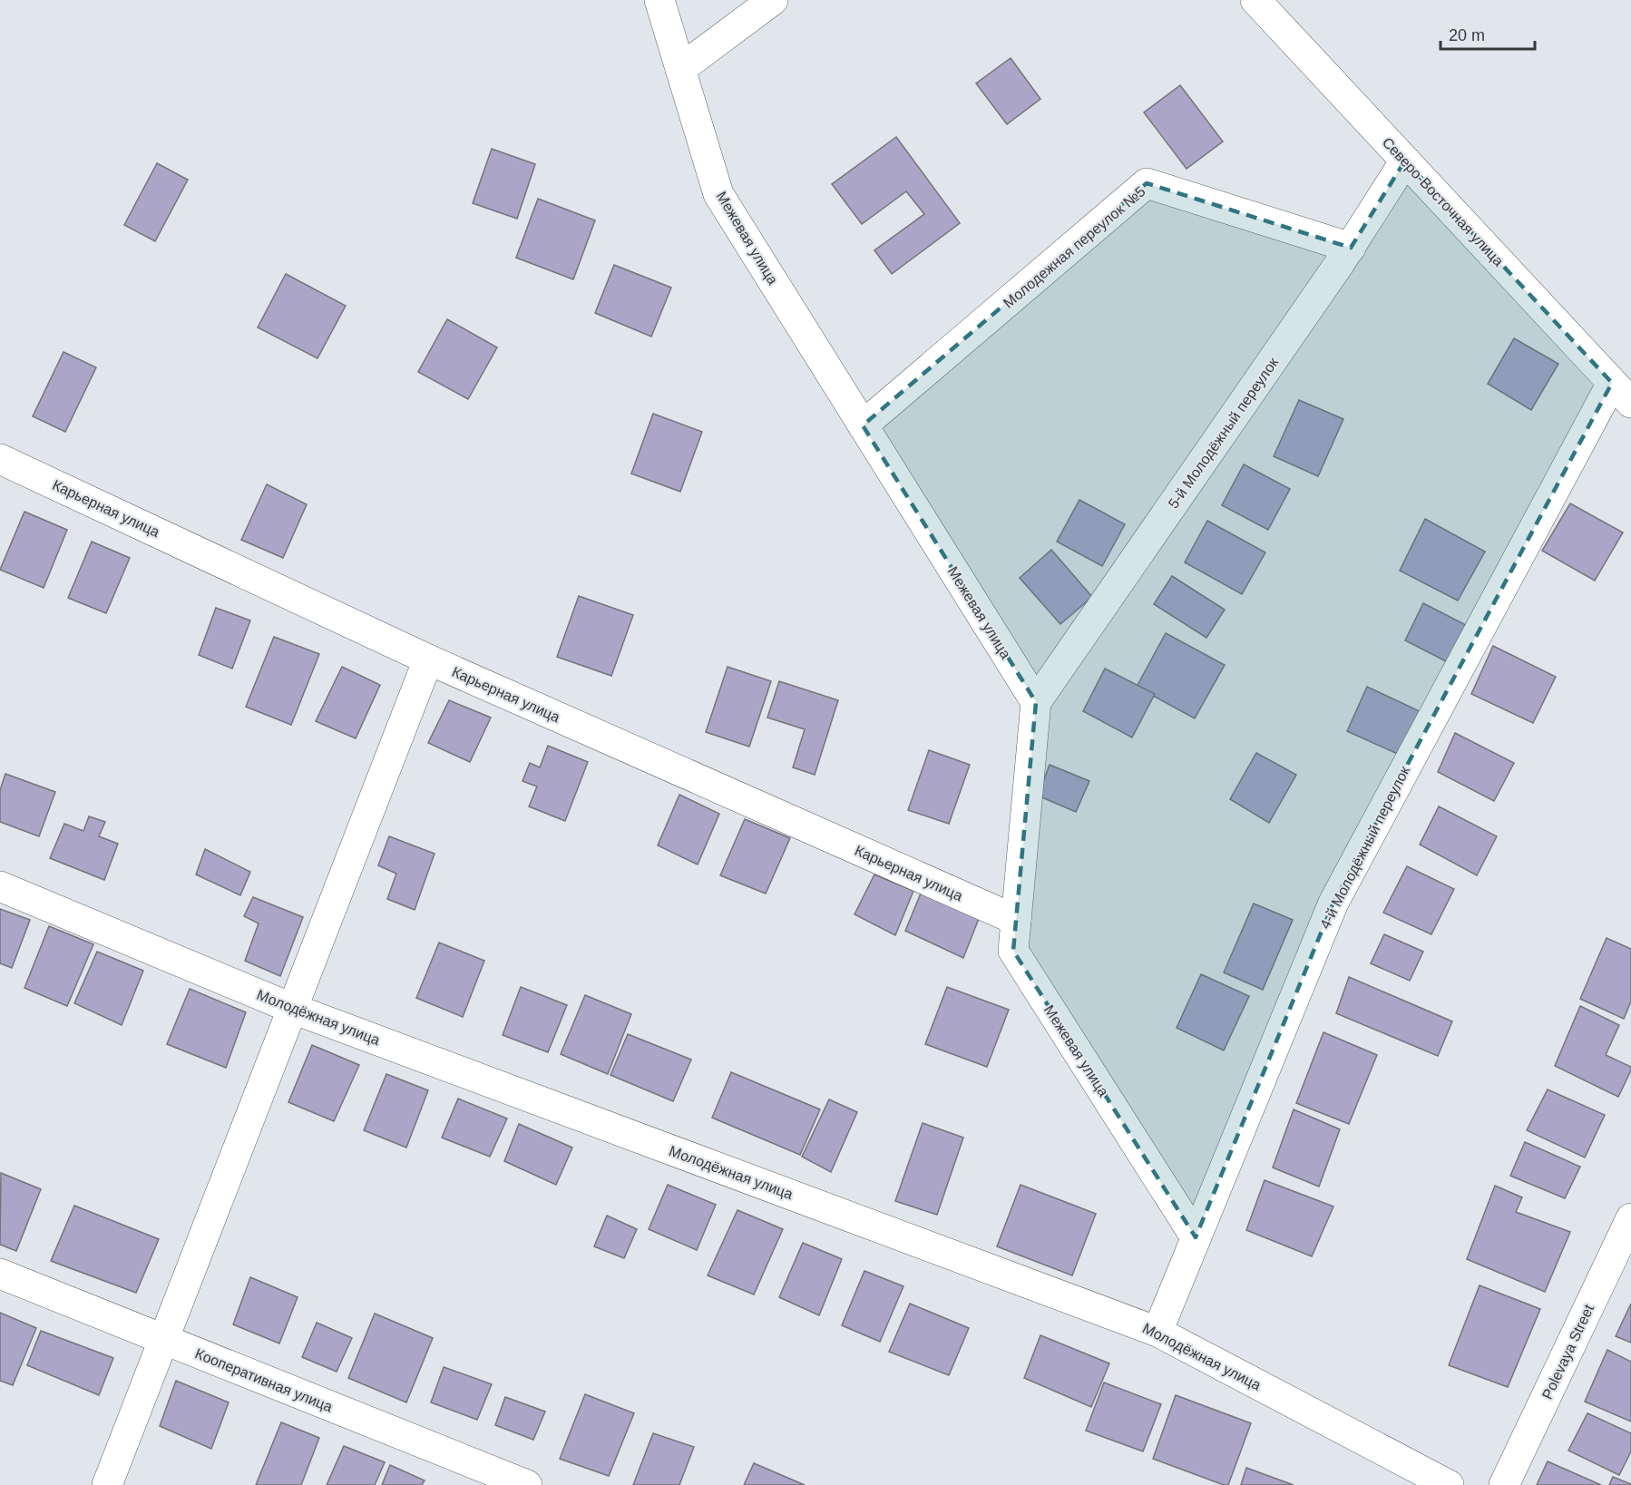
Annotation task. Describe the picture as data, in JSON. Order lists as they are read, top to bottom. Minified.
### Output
{"streets":{"street":["Северо-Восточная улица","Межевая улица","Молодежная переулок №5","5-й Молодёжный переулок","Карьерная улица","4-й Молодёжный переулок","Молодёжная улица","Polevaya Street","Кооперативная улица"]},"crossings":[["Северо-Восточная улица","5-й Молодёжный переулок"],["Северо-Восточная улица","4-й Молодёжный переулок"],["Межевая улица","Молодежная переулок №5"],["Межевая улица","5-й Молодёжный переулок"],["Межевая улица","Карьерная улица"],["Межевая улица","4-й Молодёжный переулок"],["Молодежная переулок №5","5-й Молодёжный переулок"],["4-й Молодёжный переулок","Молодёжная улица"]],"scale_bar":"20 m"}
